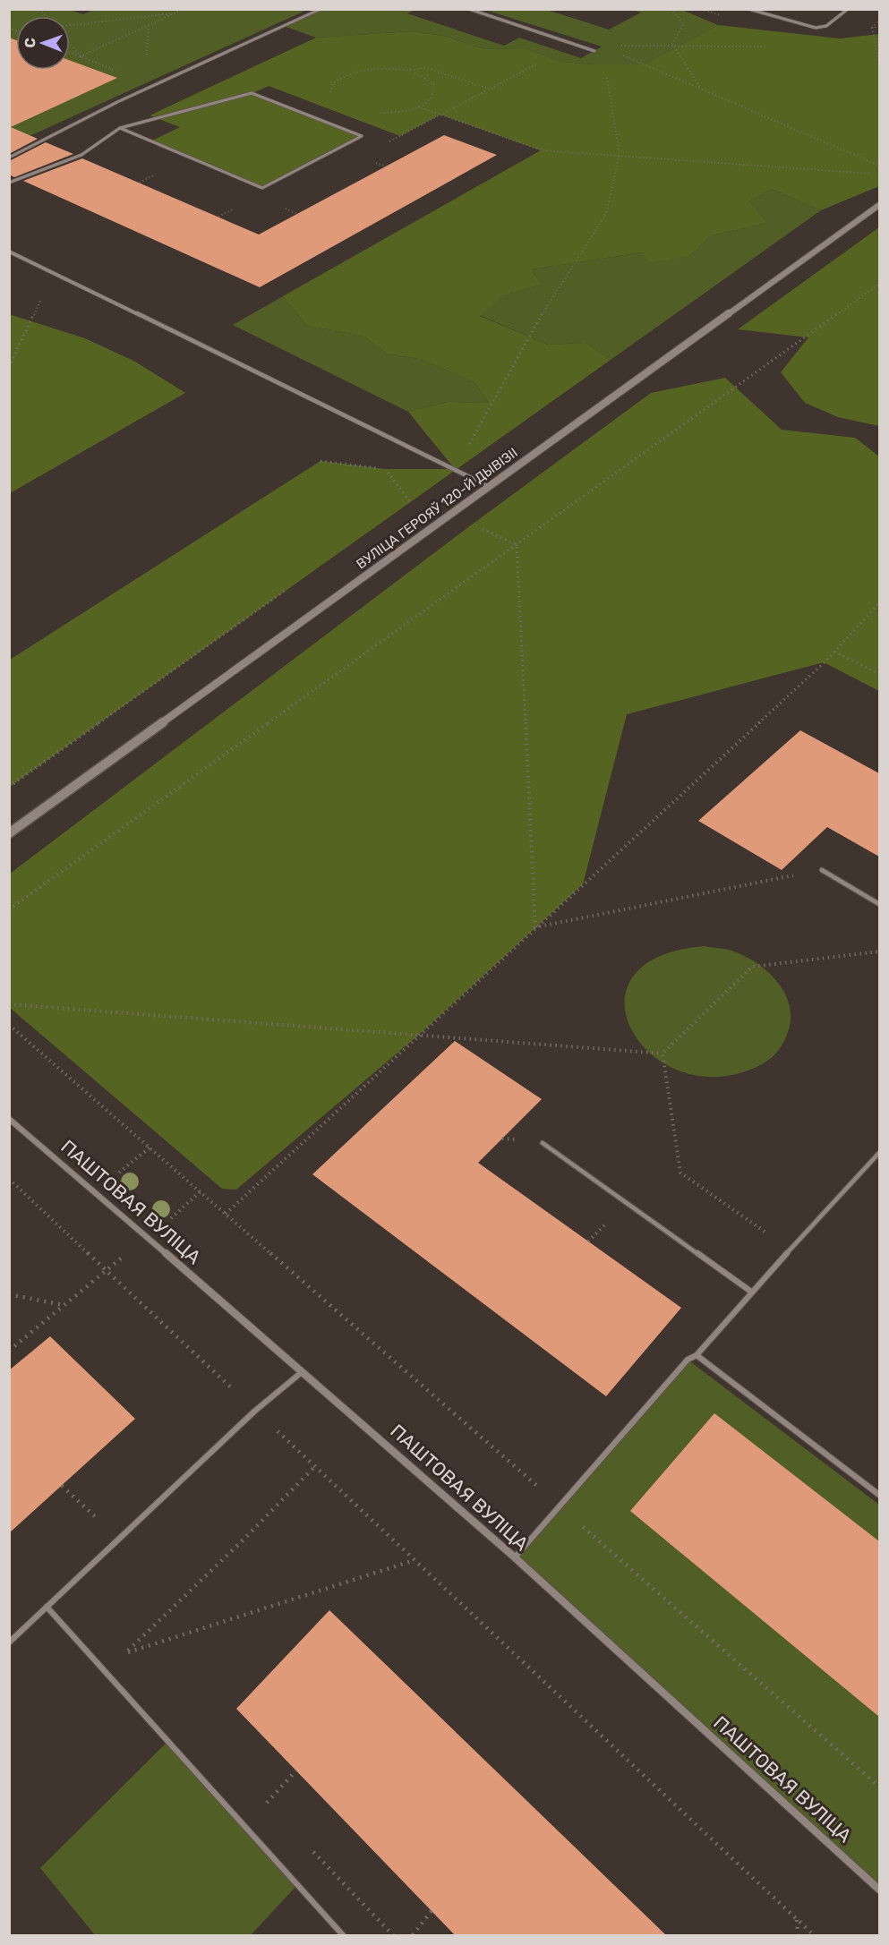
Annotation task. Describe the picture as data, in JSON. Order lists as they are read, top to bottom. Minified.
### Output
{"streets":{"street":["ВУЛІЦА ГЕРОЯЎ 120-Й ДЫВІЗІІ","ПАШТОВАЯ ВУЛІЦА"]},"north":"left"}
